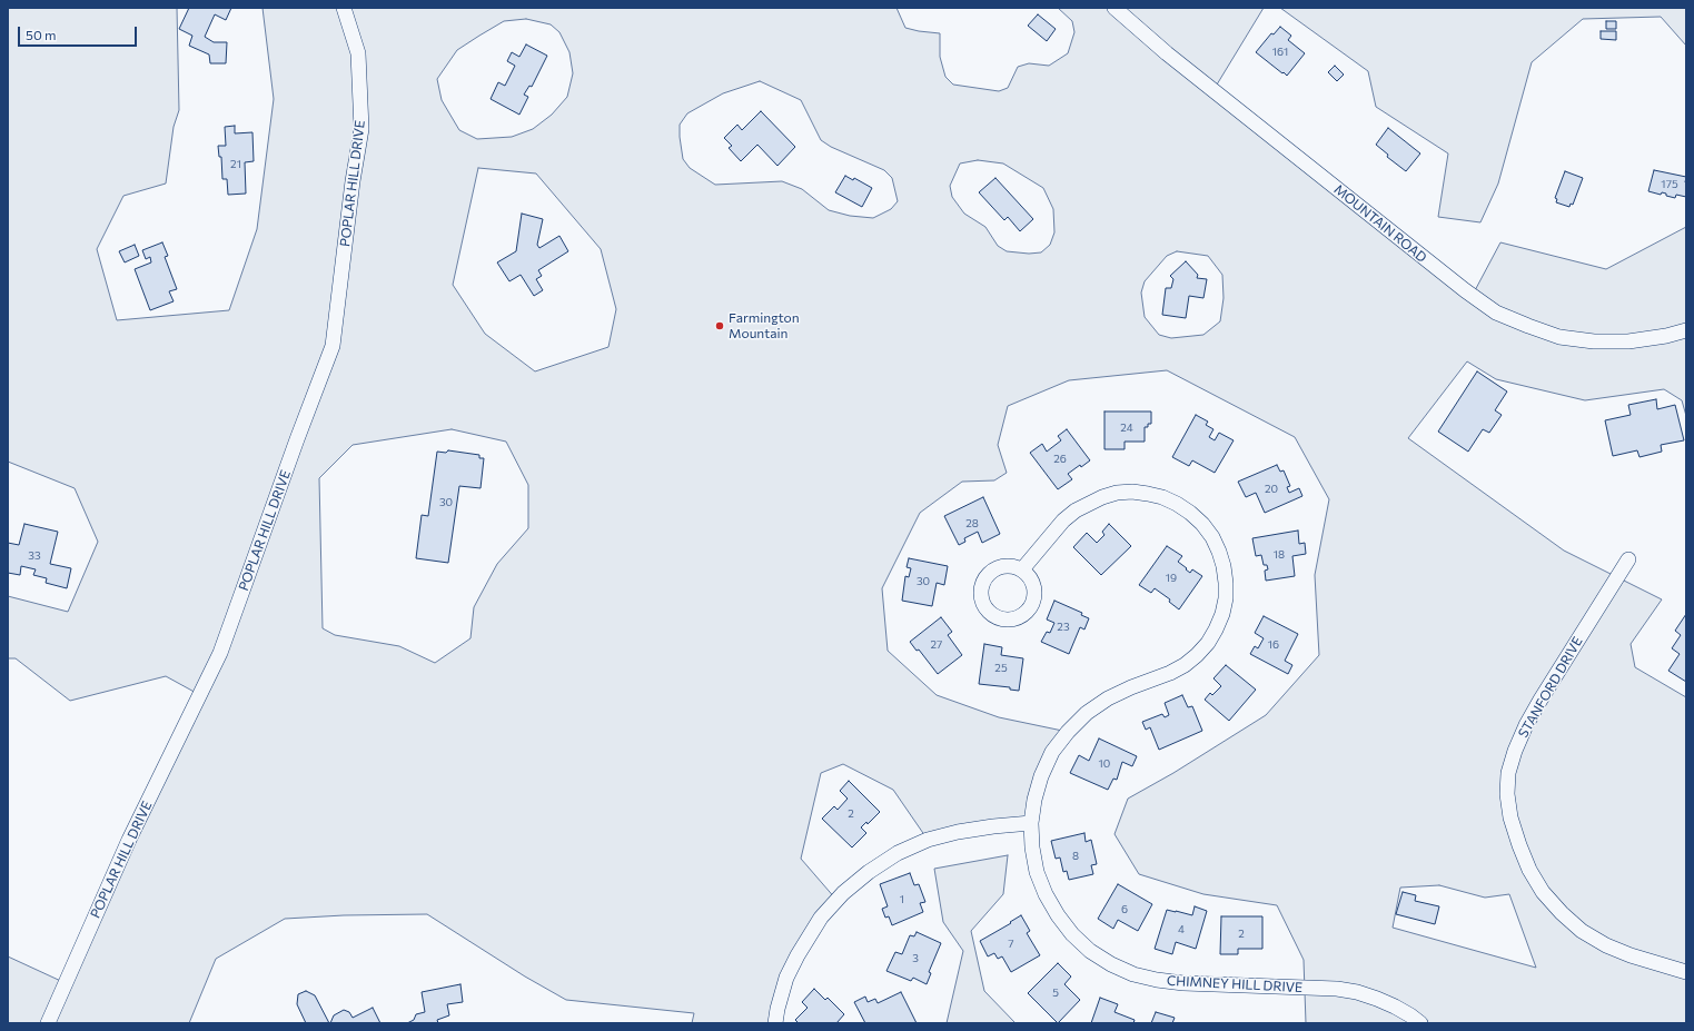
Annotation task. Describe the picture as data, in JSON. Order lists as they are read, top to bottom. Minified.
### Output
{"streets":{"street":["POPLAR HILL DRIVE","MOUNTAIN ROAD","STANFORD DRIVE","CHIMNEY HILL DRIVE"]},"places":["Farmington Mountain"],"house_numbers":["161","21","175","24","26","20","30","28","18","33","19","30","23","27","16","25","10","2","8","1","6","4","2","7","3","5"],"scale_bar":"50 m"}
